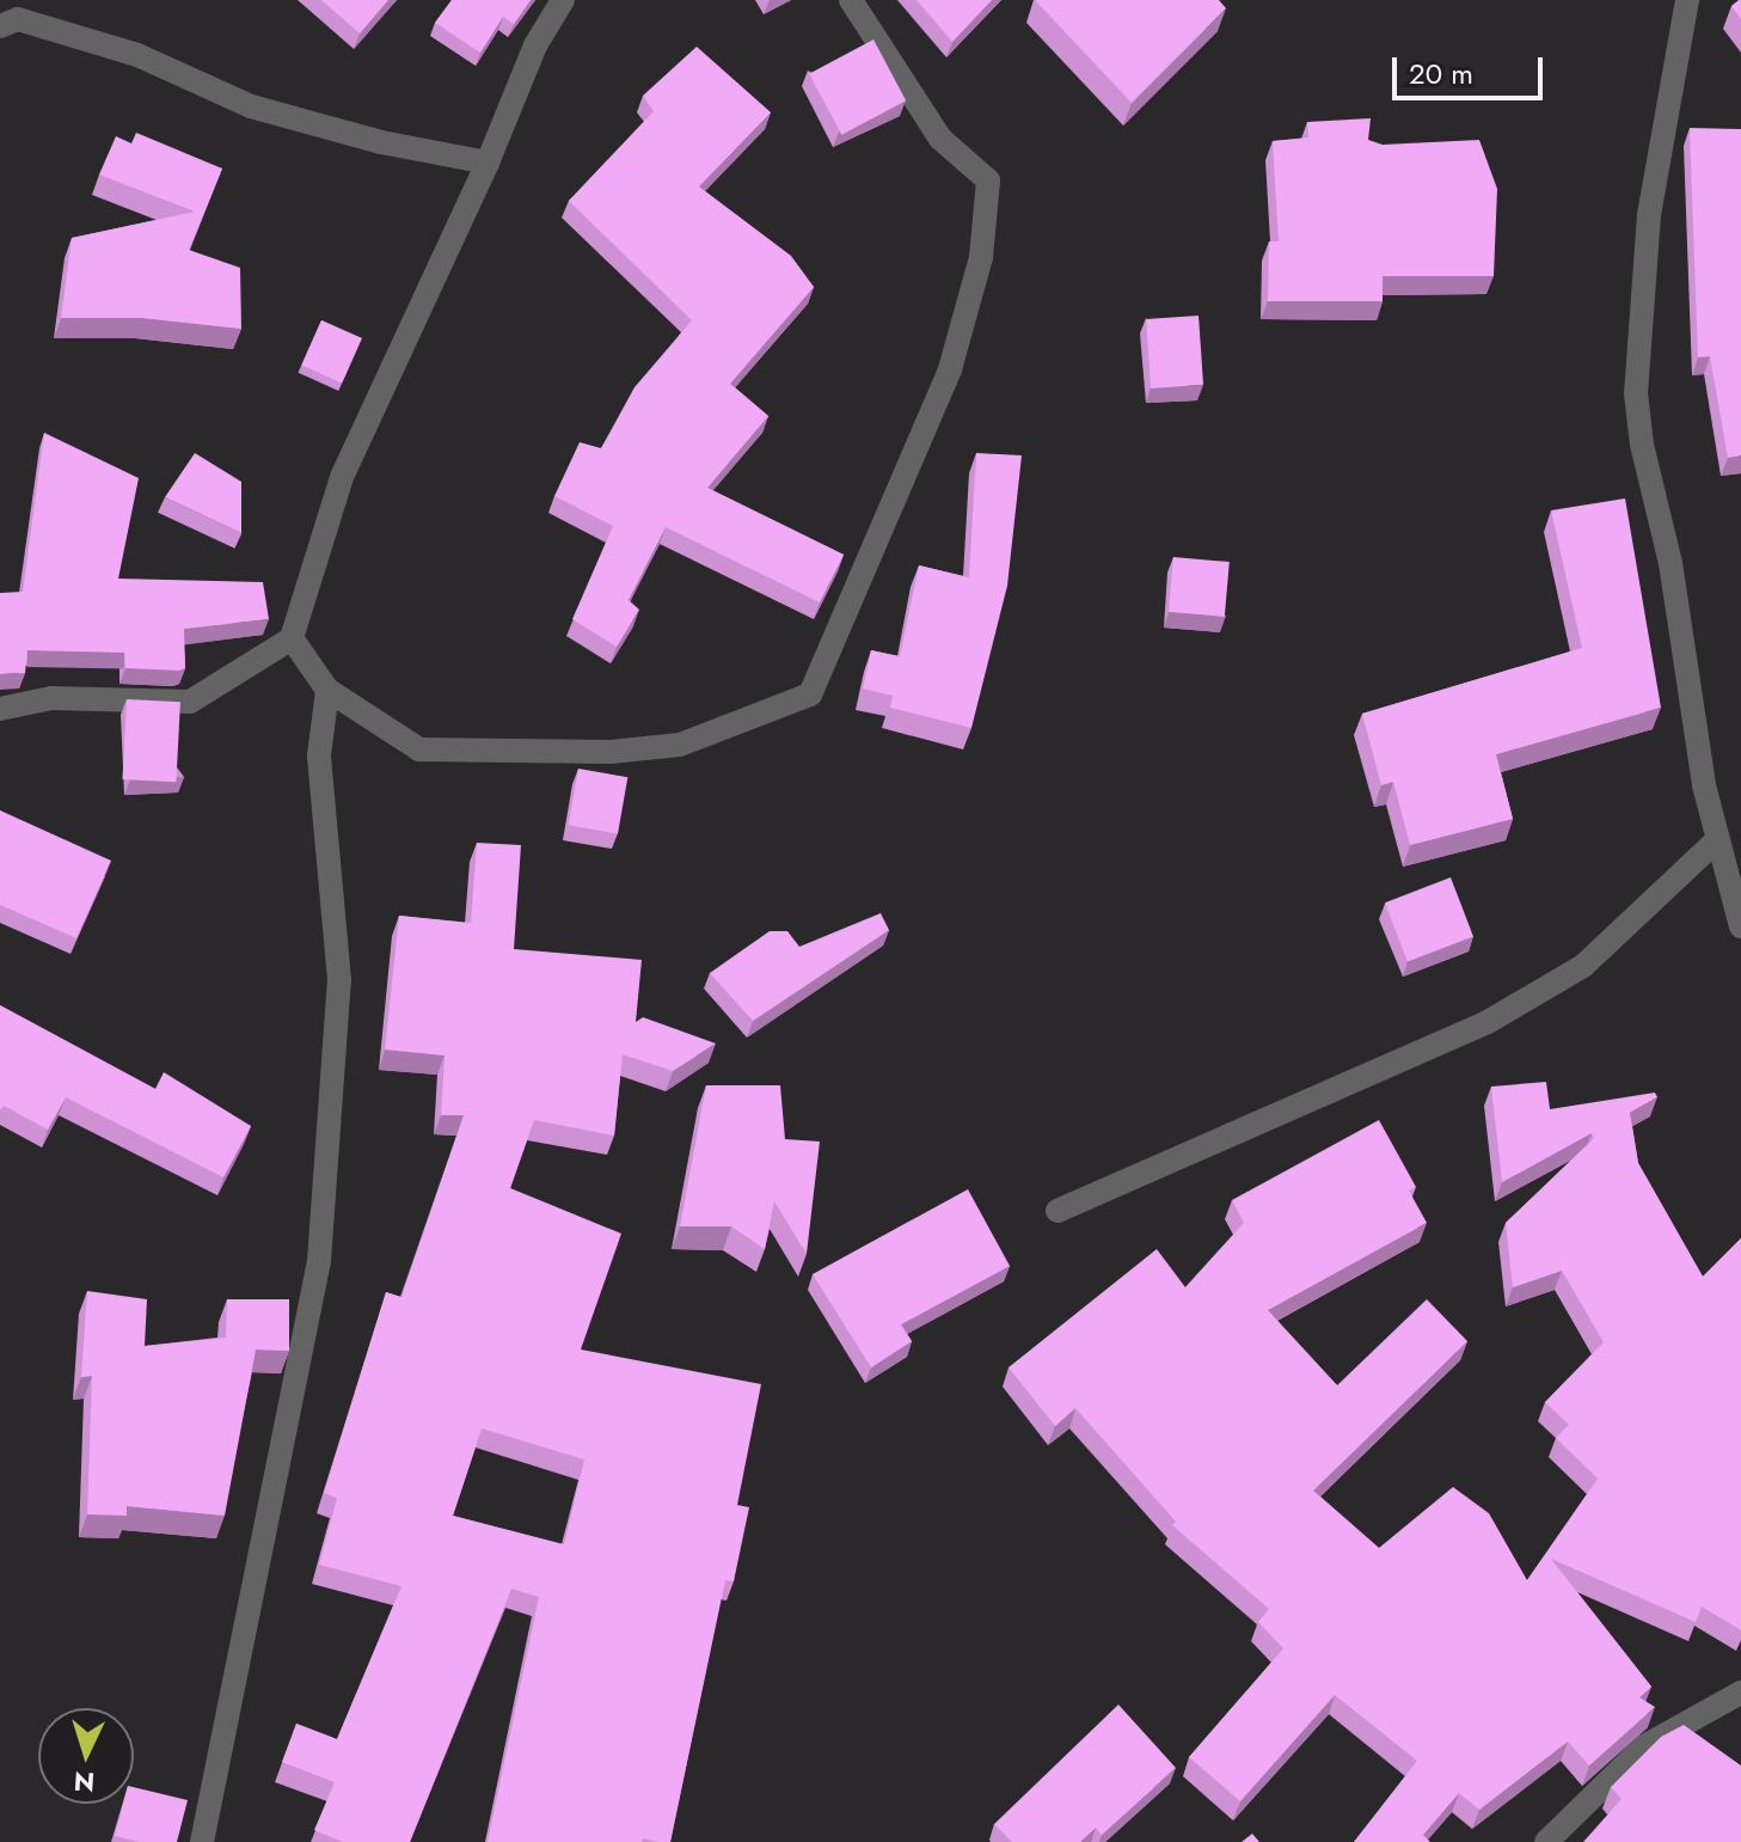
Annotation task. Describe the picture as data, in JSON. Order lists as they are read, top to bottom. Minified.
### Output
{"scale_bar":"20 m","north":"bottom"}
